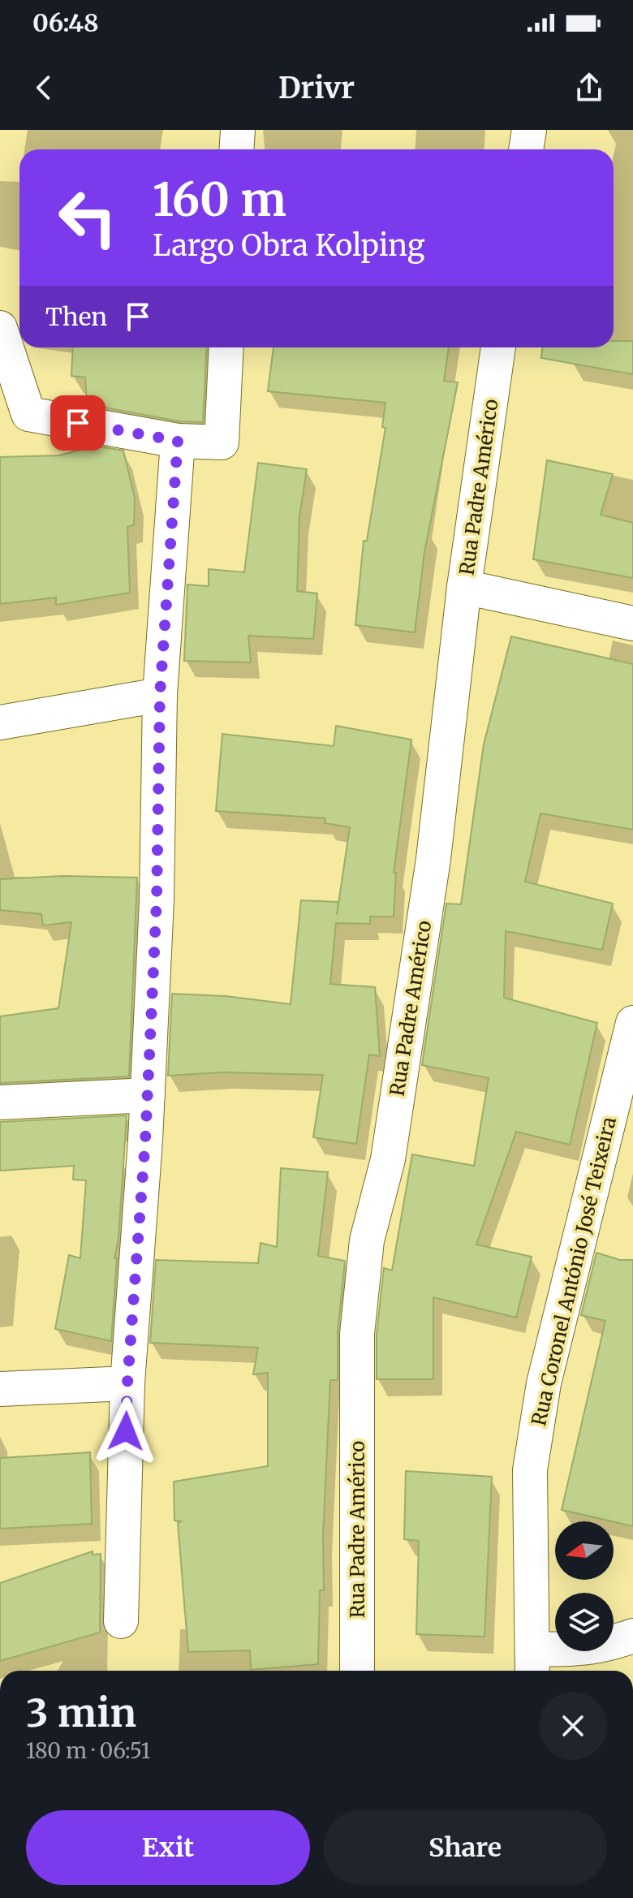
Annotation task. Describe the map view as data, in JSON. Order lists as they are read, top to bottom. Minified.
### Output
{"streets":{"street":["Rua Padre Américo","Rua Coronel António José Teixeira"]},"north":"left","page":{"status":"06:48","header":"Drivr","turn":["160 m","Largo Obra Kolping"],"then":"Then","heading":["3 min","180 m · 06:51"],"buttons":["Exit","Share"]}}
